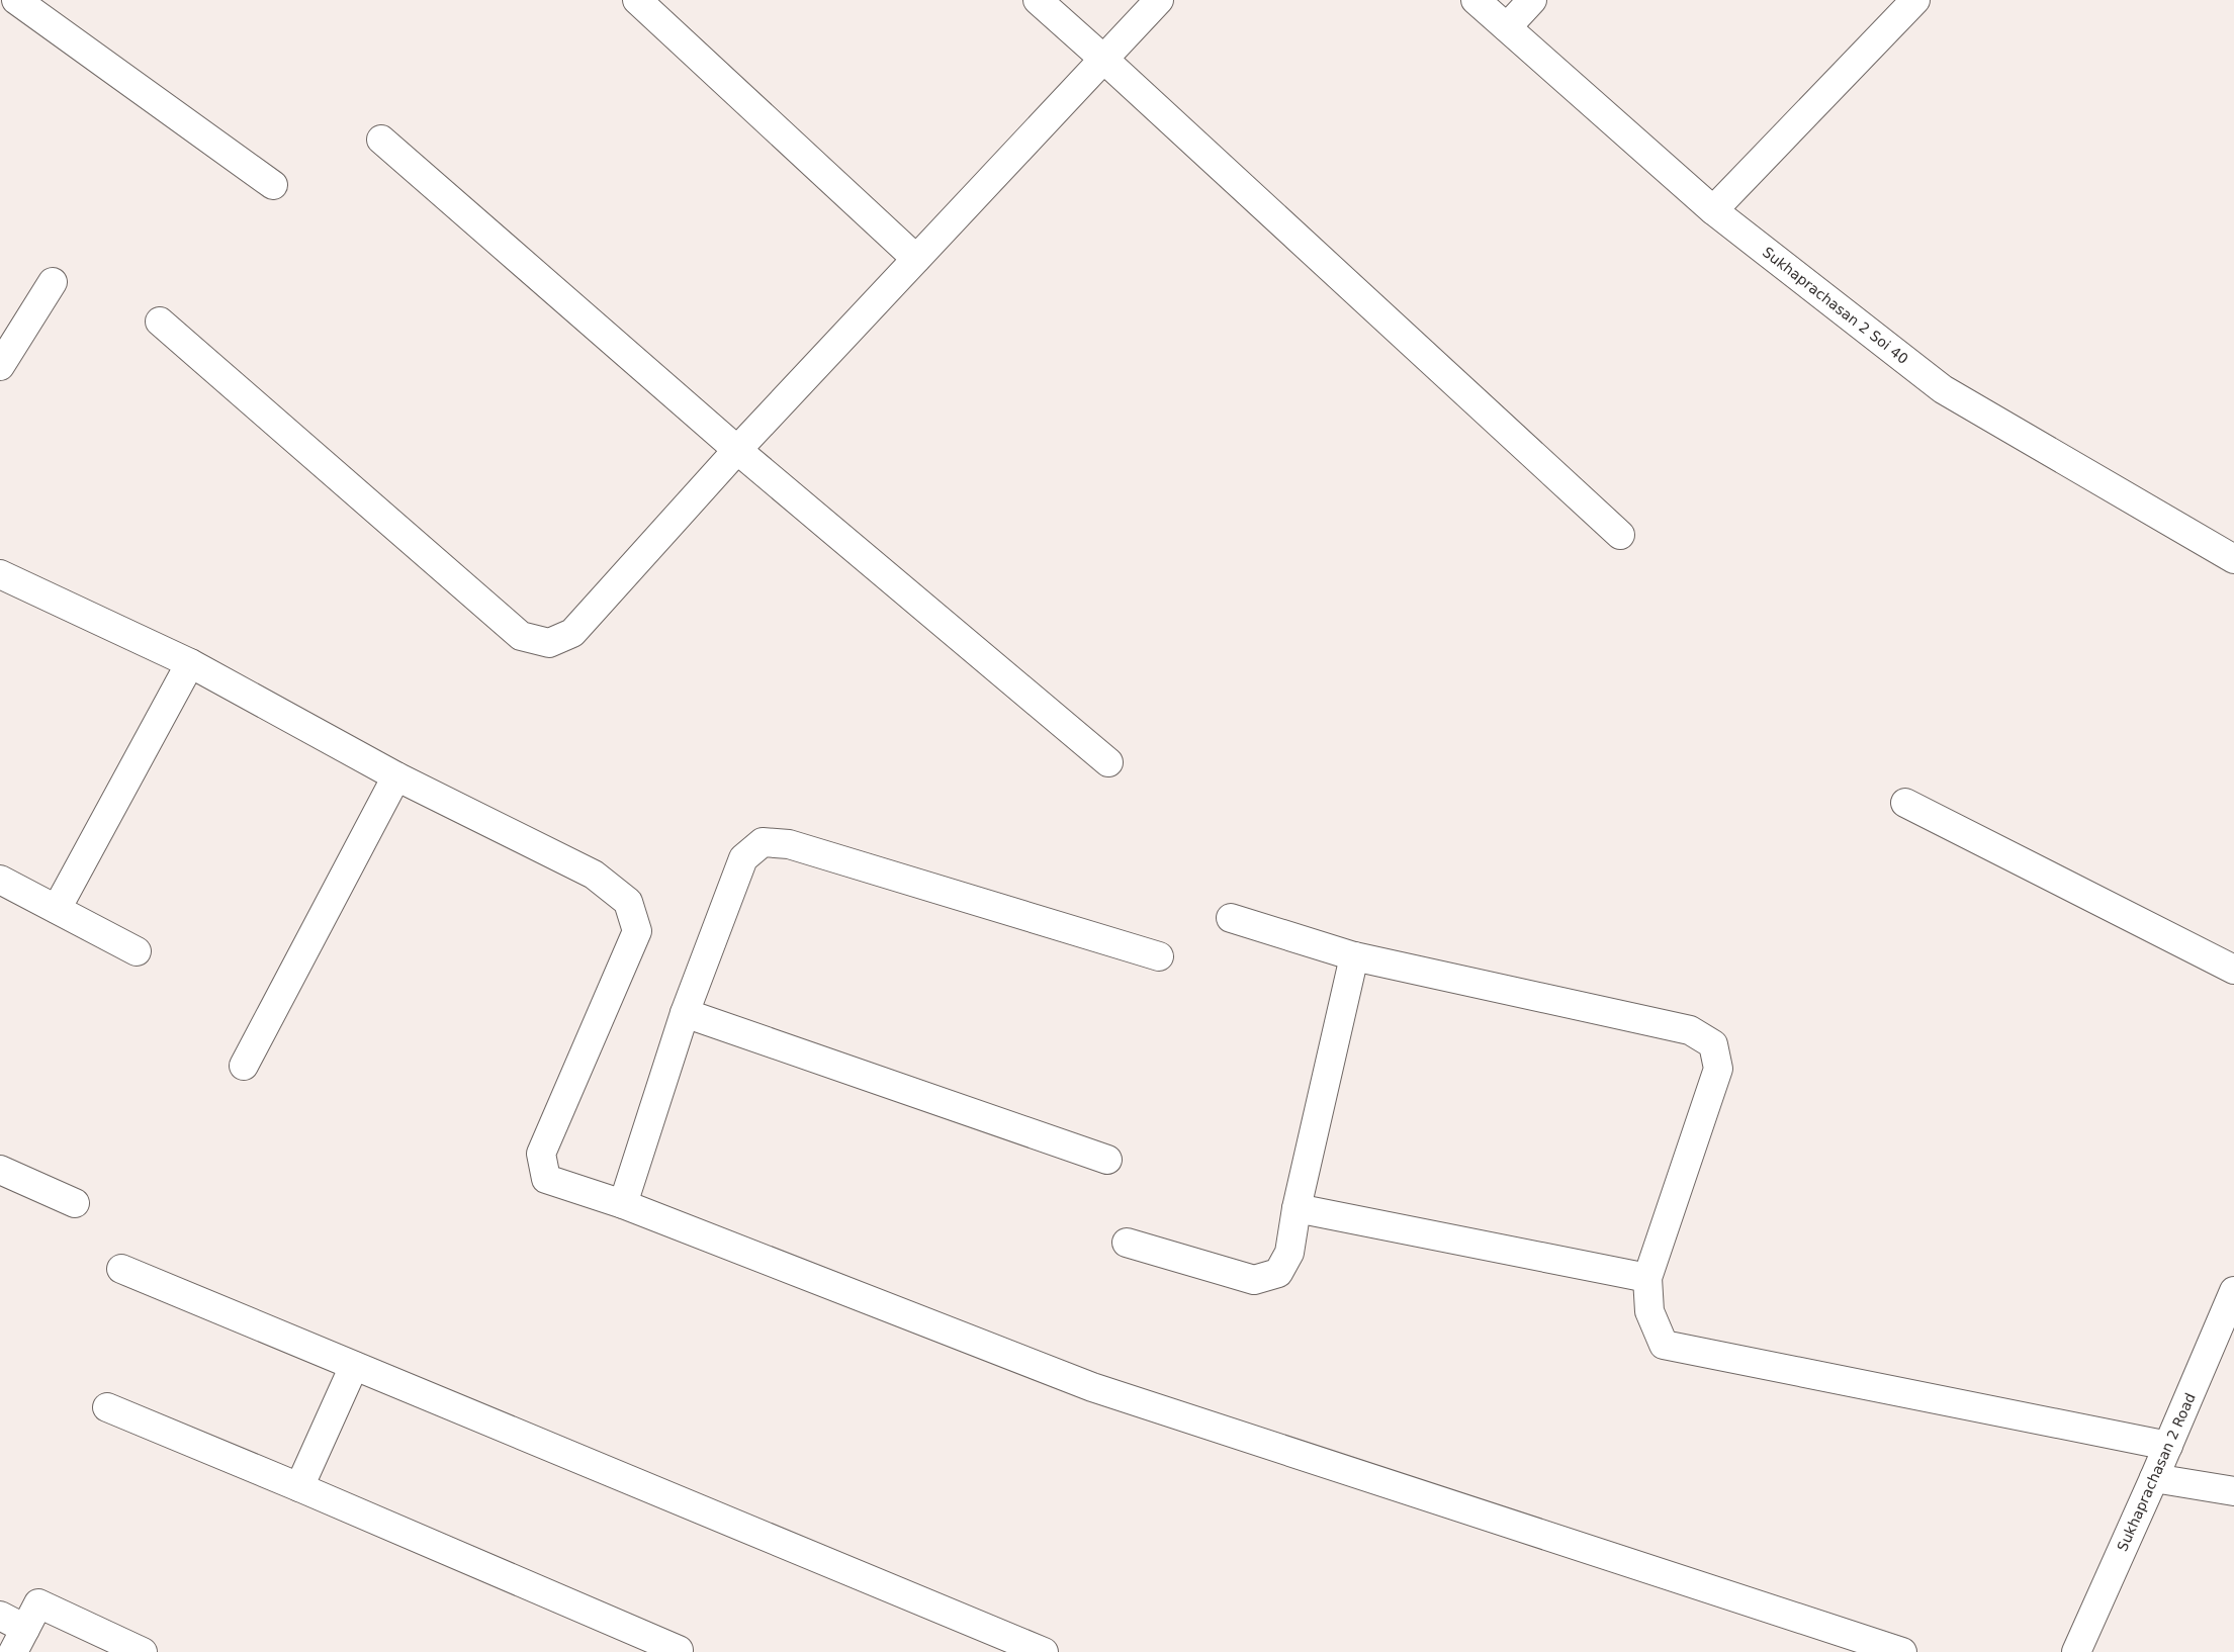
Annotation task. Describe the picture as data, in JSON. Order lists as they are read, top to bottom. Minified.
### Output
{"streets":{"street":["Sukhaprachasan 2 Soi 40","Sukhaprachasan 2 Road"]}}
